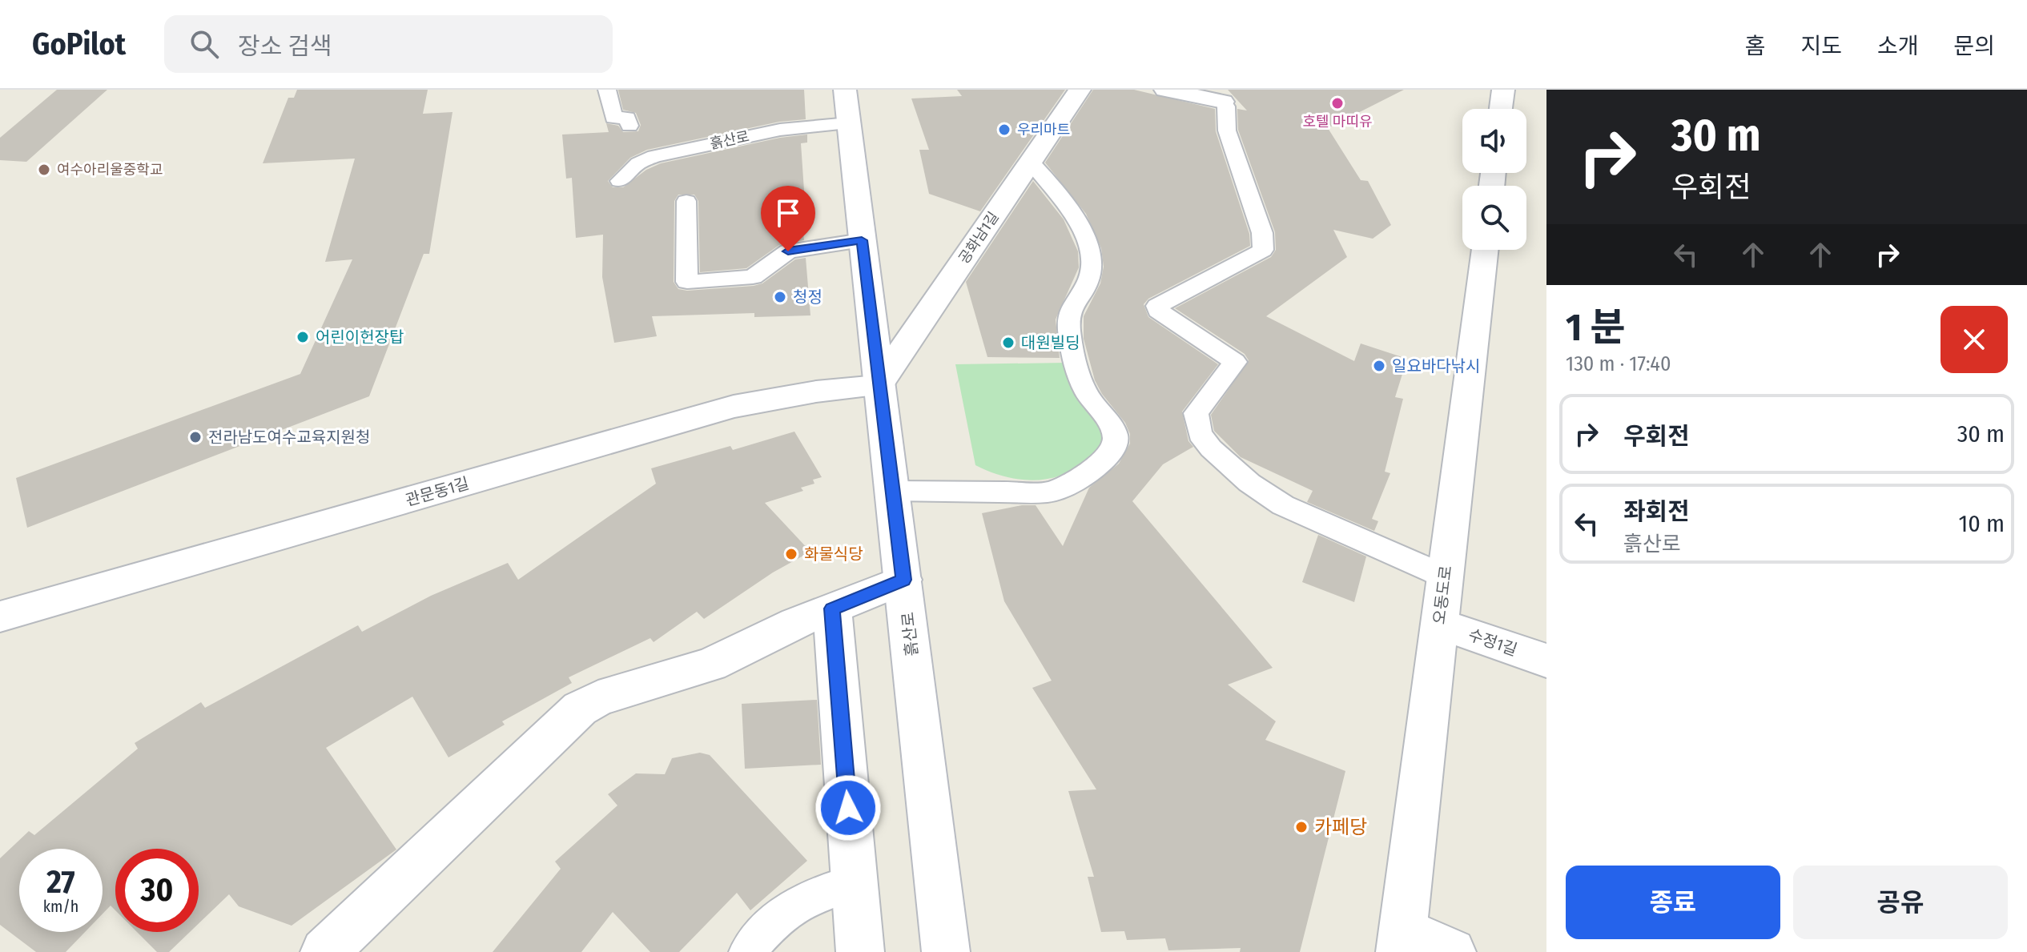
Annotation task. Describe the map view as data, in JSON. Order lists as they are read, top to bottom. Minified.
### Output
{"streets":{"street":["흙산로","공화남1길","관문동1길","오동도로","수정1길"]},"crossings":[["흙산로","공화남1길"],["흙산로","관문동1길"],["공화남1길","관문동1길"],["오동도로","수정1길"]],"places":["호텔 마띠유","우리마트","여수아리울중학교","청정","어린이헌장탑","대원빌딩","일요바다낚시","전라남도여수교육지원청","화물식당","카페당"],"page":{"header":"GoPilot","search":"장소 검색","nav":["홈","지도","소개","문의"],"turn":["30 m","우회전"],"heading":["1 분","130 m · 17:40"],"list":[{"name":"우회전","value":"30 m"},{"name":"좌회전","note":"흙산로","value":"10 m"}],"speed":"27 km/h","limit":"30","buttons":["종료","공유"]}}
